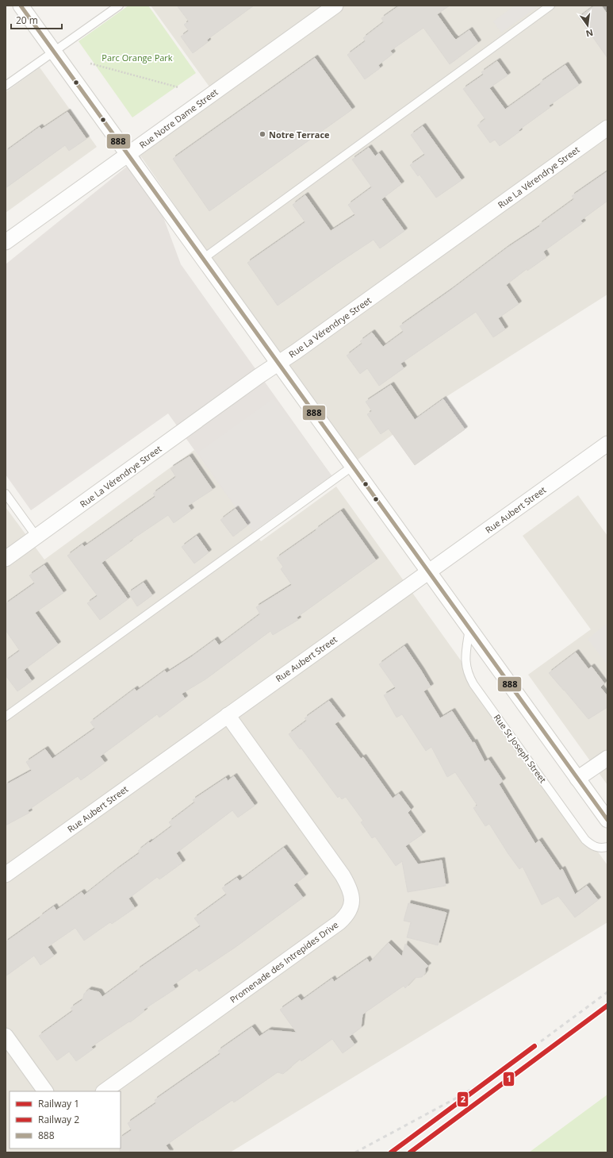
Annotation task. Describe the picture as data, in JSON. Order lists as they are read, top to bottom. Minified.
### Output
{"streets":{"street":["Rue Notre Dame Street","Rue La Vérendrye Street","Rue Aubert Street","Promenade des Intrepides Drive"],"lane":["Rue St Joseph Street"]},"crossings":[["Rue Aubert Street","Promenade des Intrepides Drive"]],"parks":["Parc Orange Park"],"places":["Notre Terrace"],"lines":["transit line 888","rail line 1","rail line 2"],"legend":["Railway 1","Railway 2","888"],"scale_bar":"20 m","north":"bottom"}
